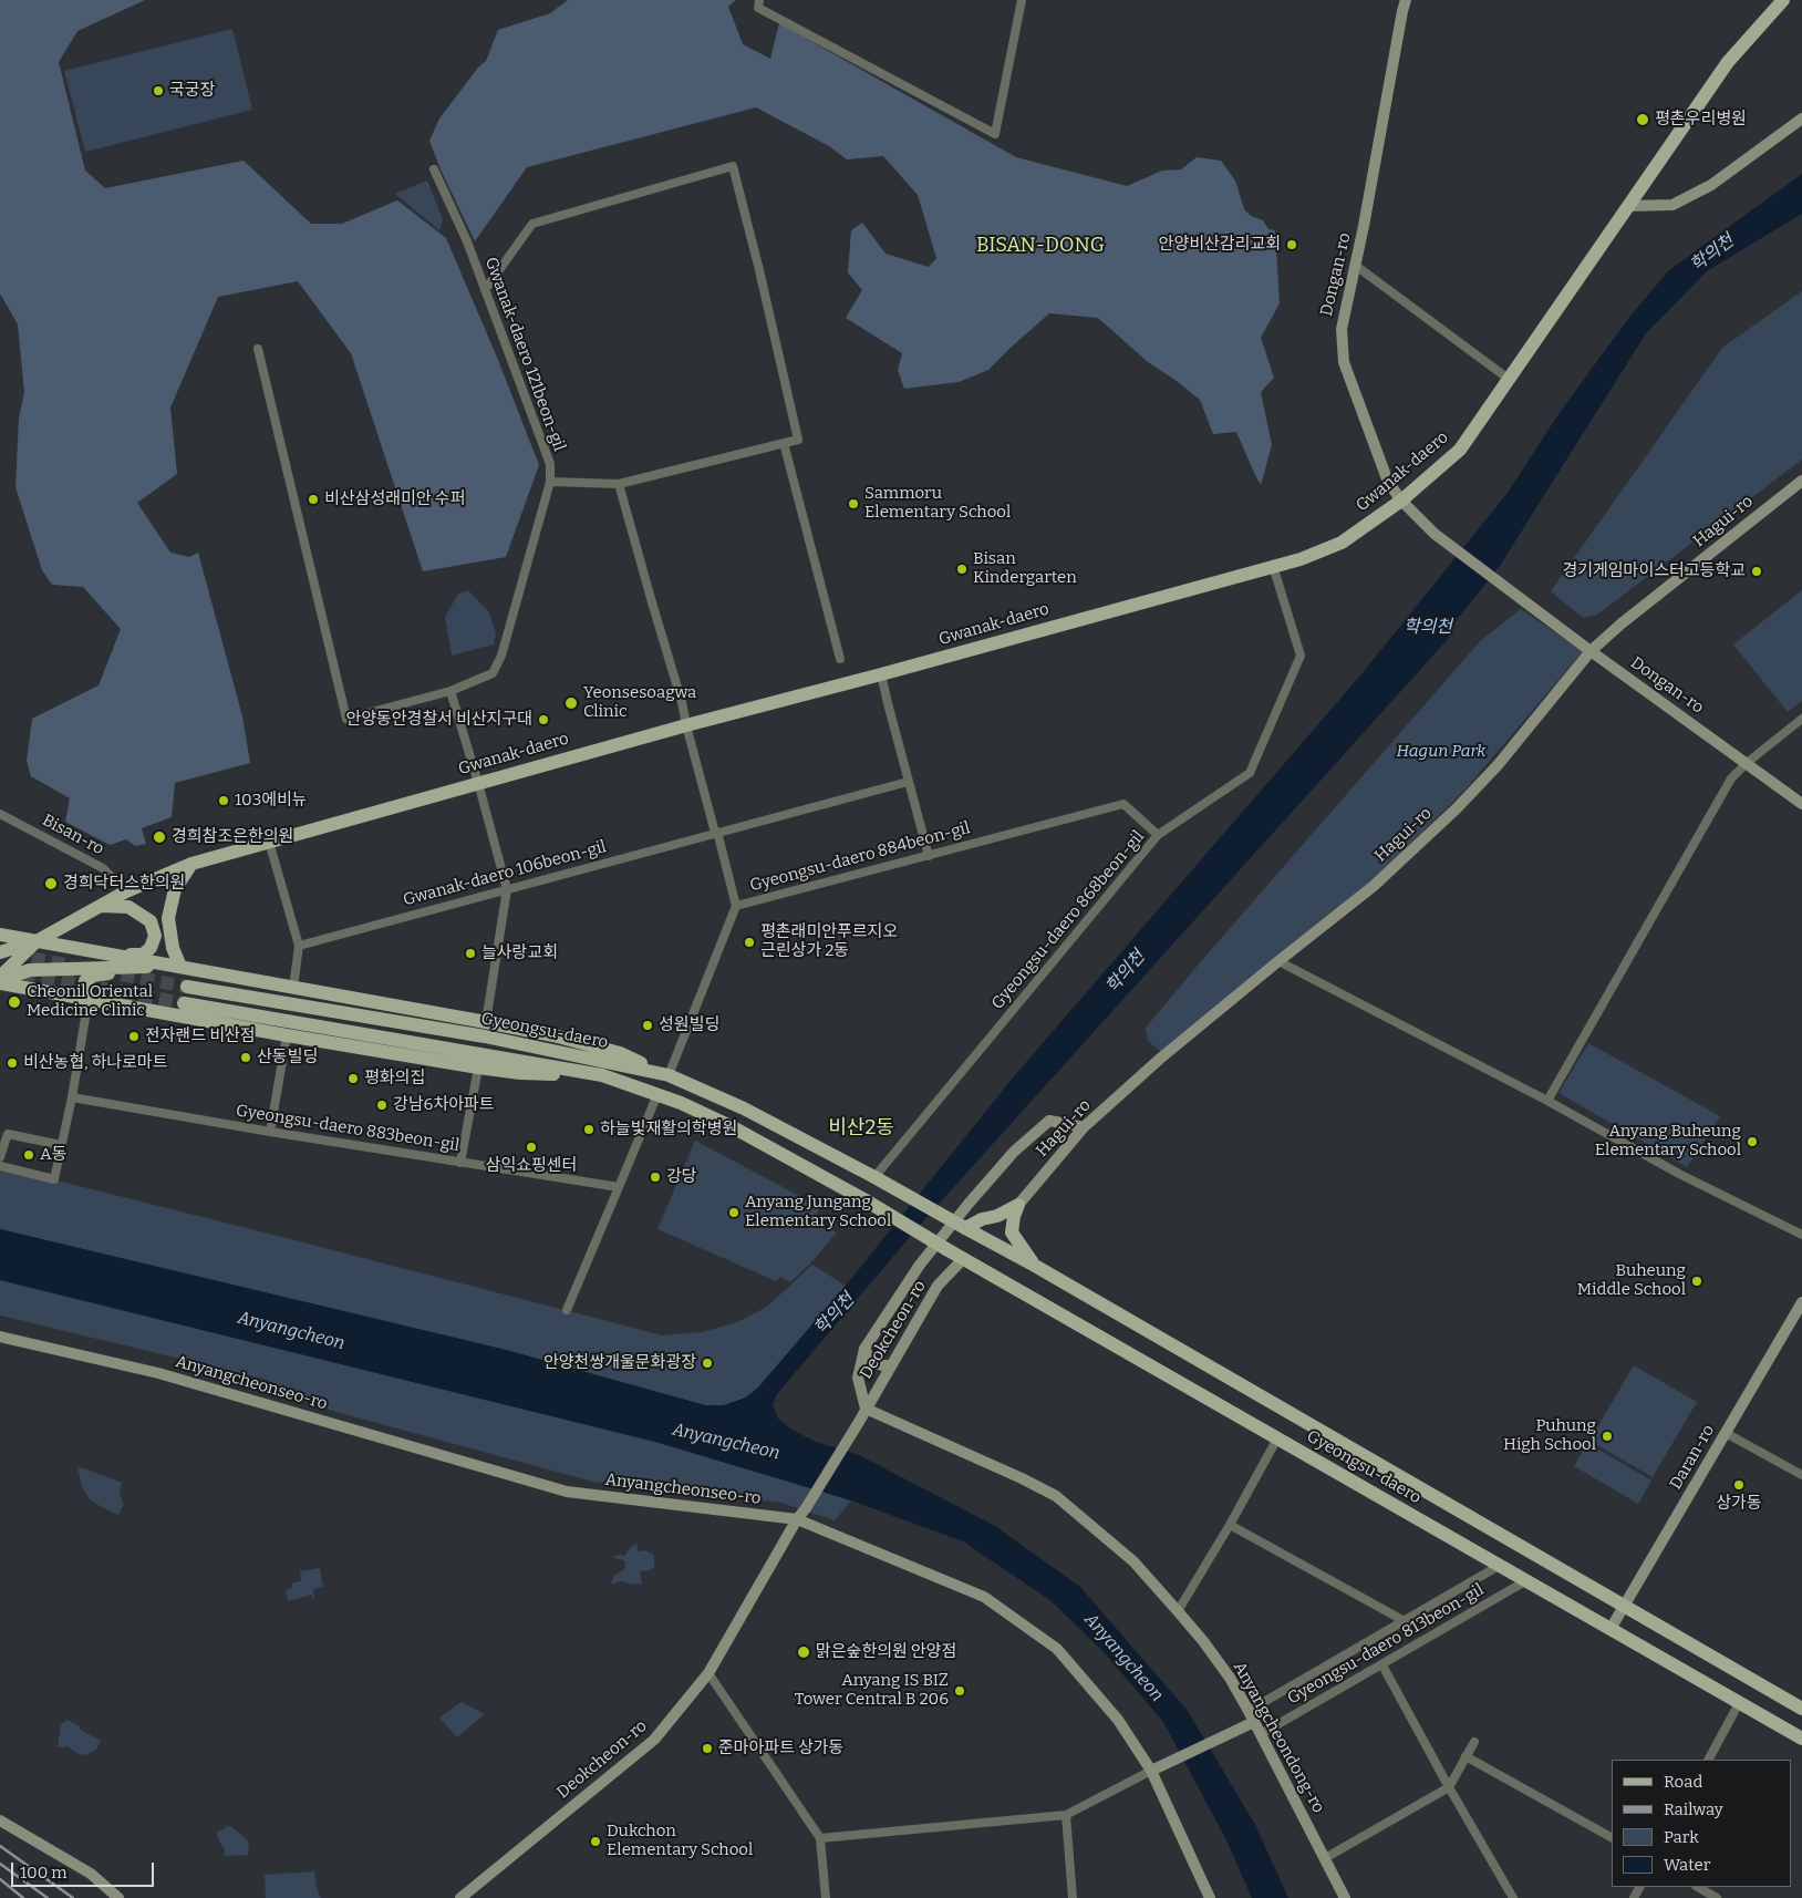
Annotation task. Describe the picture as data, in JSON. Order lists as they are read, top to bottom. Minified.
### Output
{"streets":{"main road":["Gwanak-daero","Gyeongsu-daero"],"street":["Dongan-ro","Gwanak-daero 121beon-gil","Hagui-ro","Bisan-ro","Gyeongsu-daero 884beon-gil","Gwanak-daero 106beon-gil","Gyeongsu-daero 868beon-gil","Gyeongsu-daero 883beon-gil","Deokcheon-ro","Anyangcheonseo-ro","Daran-ro","Gyeongsu-daero 813beon-gil","Anyangcheondong-ro"]},"crossings":[["Dongan-ro","Gwanak-daero"],["Dongan-ro","Hagui-ro"],["Gwanak-daero","Bisan-ro"],["Gwanak-daero","Gyeongsu-daero 868beon-gil"],["Gyeongsu-daero 884beon-gil","Gyeongsu-daero 868beon-gil"],["Gyeongsu-daero 884beon-gil","Gyeongsu-daero"],["Gyeongsu-daero 868beon-gil","Gyeongsu-daero"],["Gyeongsu-daero","Deokcheon-ro"],["Gyeongsu-daero","Daran-ro"],["Gyeongsu-daero","Gyeongsu-daero 813beon-gil"],["Deokcheon-ro","Anyangcheonseo-ro"],["Deokcheon-ro","Anyangcheondong-ro"],["Gyeongsu-daero 813beon-gil","Anyangcheondong-ro"]],"districts":["BISAN-DONG","비산2동"],"water":["학의천","Anyangcheon"],"parks":["Hagun Park"],"places":["국궁장","평촌우리병원","안양비산감리교회","비산삼성래미안 수퍼","Sammoru Elementary School","Bisan Kindergarten","경기게임마이스터고등학교","Yeonsesoagwa Clinic","안양동안경찰서 비산지구대","103에비뉴","경희참조은한의원","경희닥터스한의원","평촌래미안푸르지오 근린상가 2동","늘사랑교회","Cheonil Oriental Medicine Clinic","성원빌딩","전자랜드 비산점","산동빌딩","비산농협, 하나로마트","평화의집","강남6차아파트","하늘빛재활의학병원","Anyang Buheung Elementary School","삼익쇼핑센터","A동","강당","Anyang Jungang Elementary School","Buheung Middle School","안양천쌍개울문화광장","Puhung High School","상가동","맑은숲한의원 안양점","Anyang IS BIZ Tower Central B 206","준마아파트 상가동","Dukchon Elementary School"],"legend":["Road","Railway","Park","Water"],"scale_bar":"100 m"}
